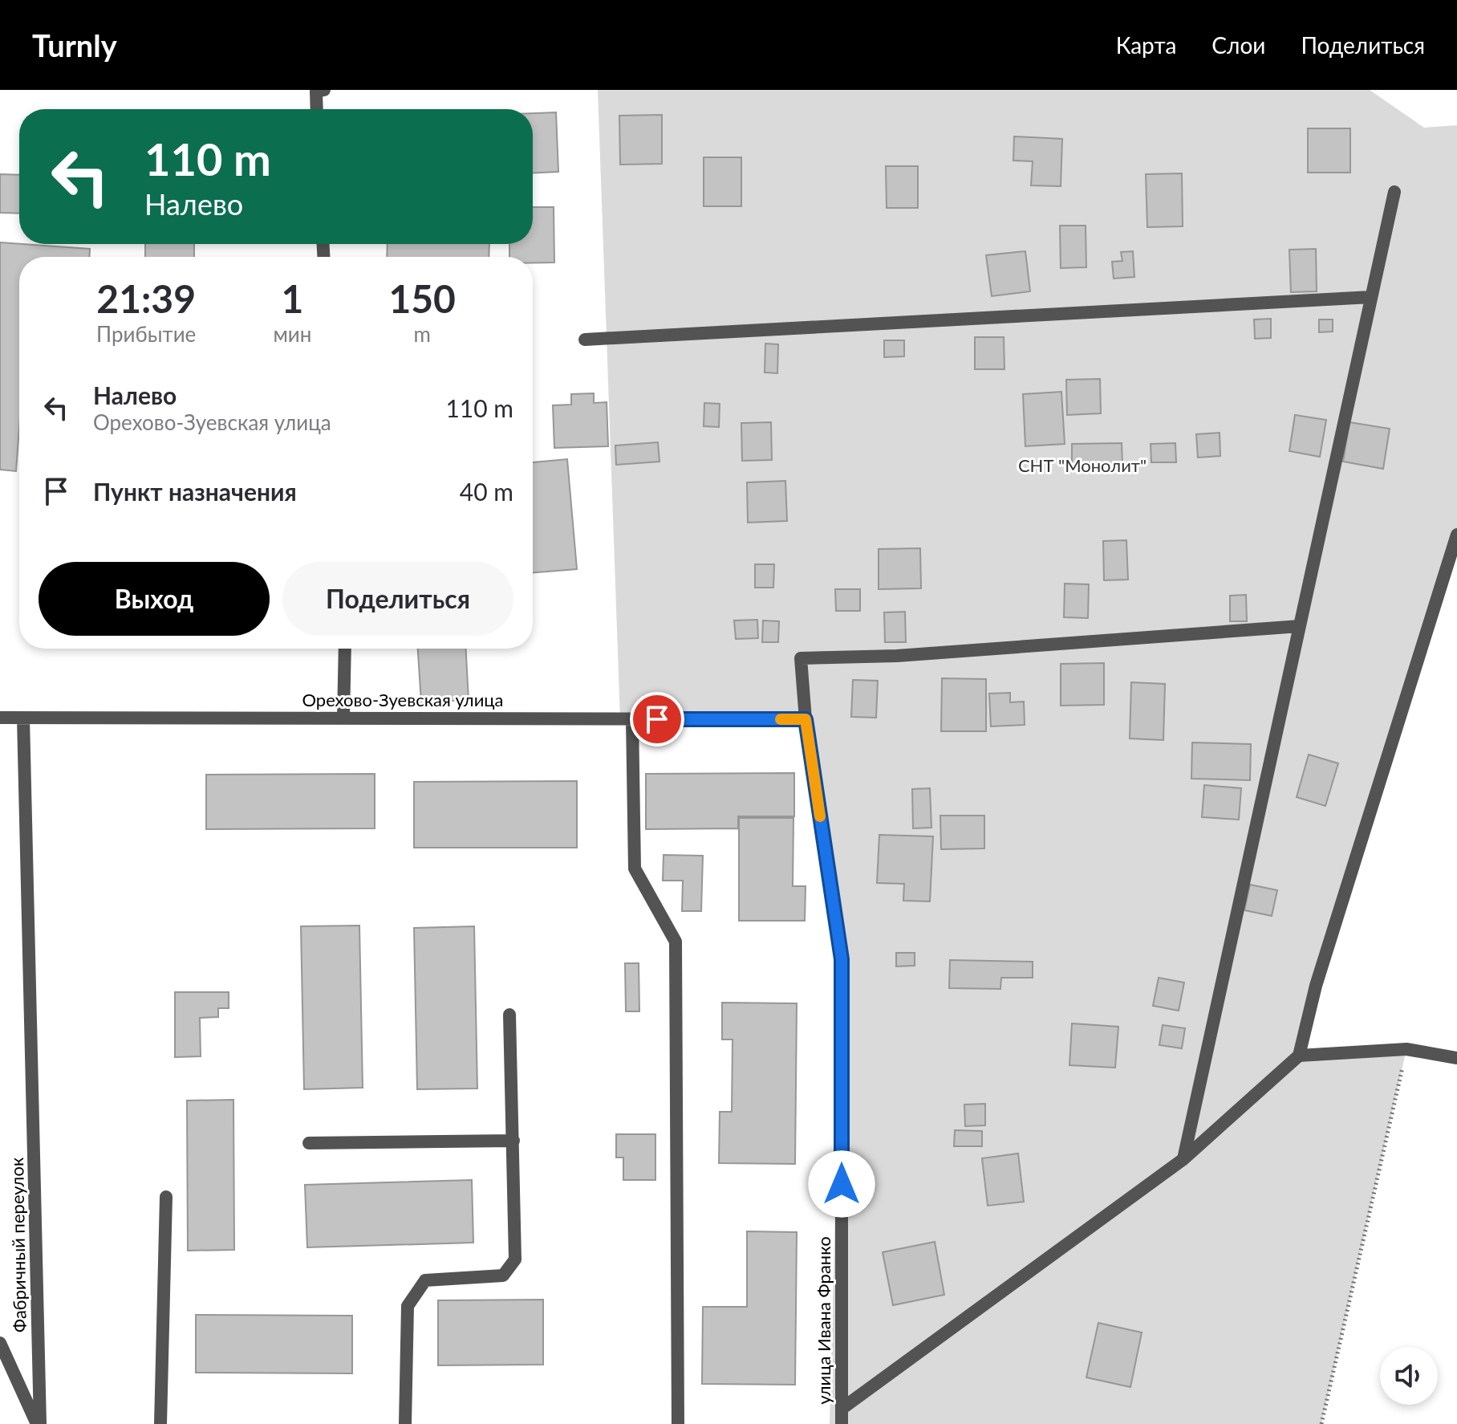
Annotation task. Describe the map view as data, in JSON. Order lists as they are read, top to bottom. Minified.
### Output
{"streets":{"street":["Орехово-Зуевская улица","Фабричный переулок","улица Ивана Франко"]},"crossings":[["Орехово-Зуевская улица","Фабричный переулок"],["Орехово-Зуевская улица","улица Ивана Франко"]],"parks":["СНТ \"Монолит\""],"page":{"header":"Turnly","nav":["Карта","Слои","Поделиться"],"turn":["110 m","Налево"],"eta":["21:39","Прибытие","1","мин","150","m"],"list":[{"name":"Налево","note":"Орехово-Зуевская улица","value":"110 m"},{"name":"Пункт назначения","value":"40 m"}],"buttons":["Выход","Поделиться"]}}
